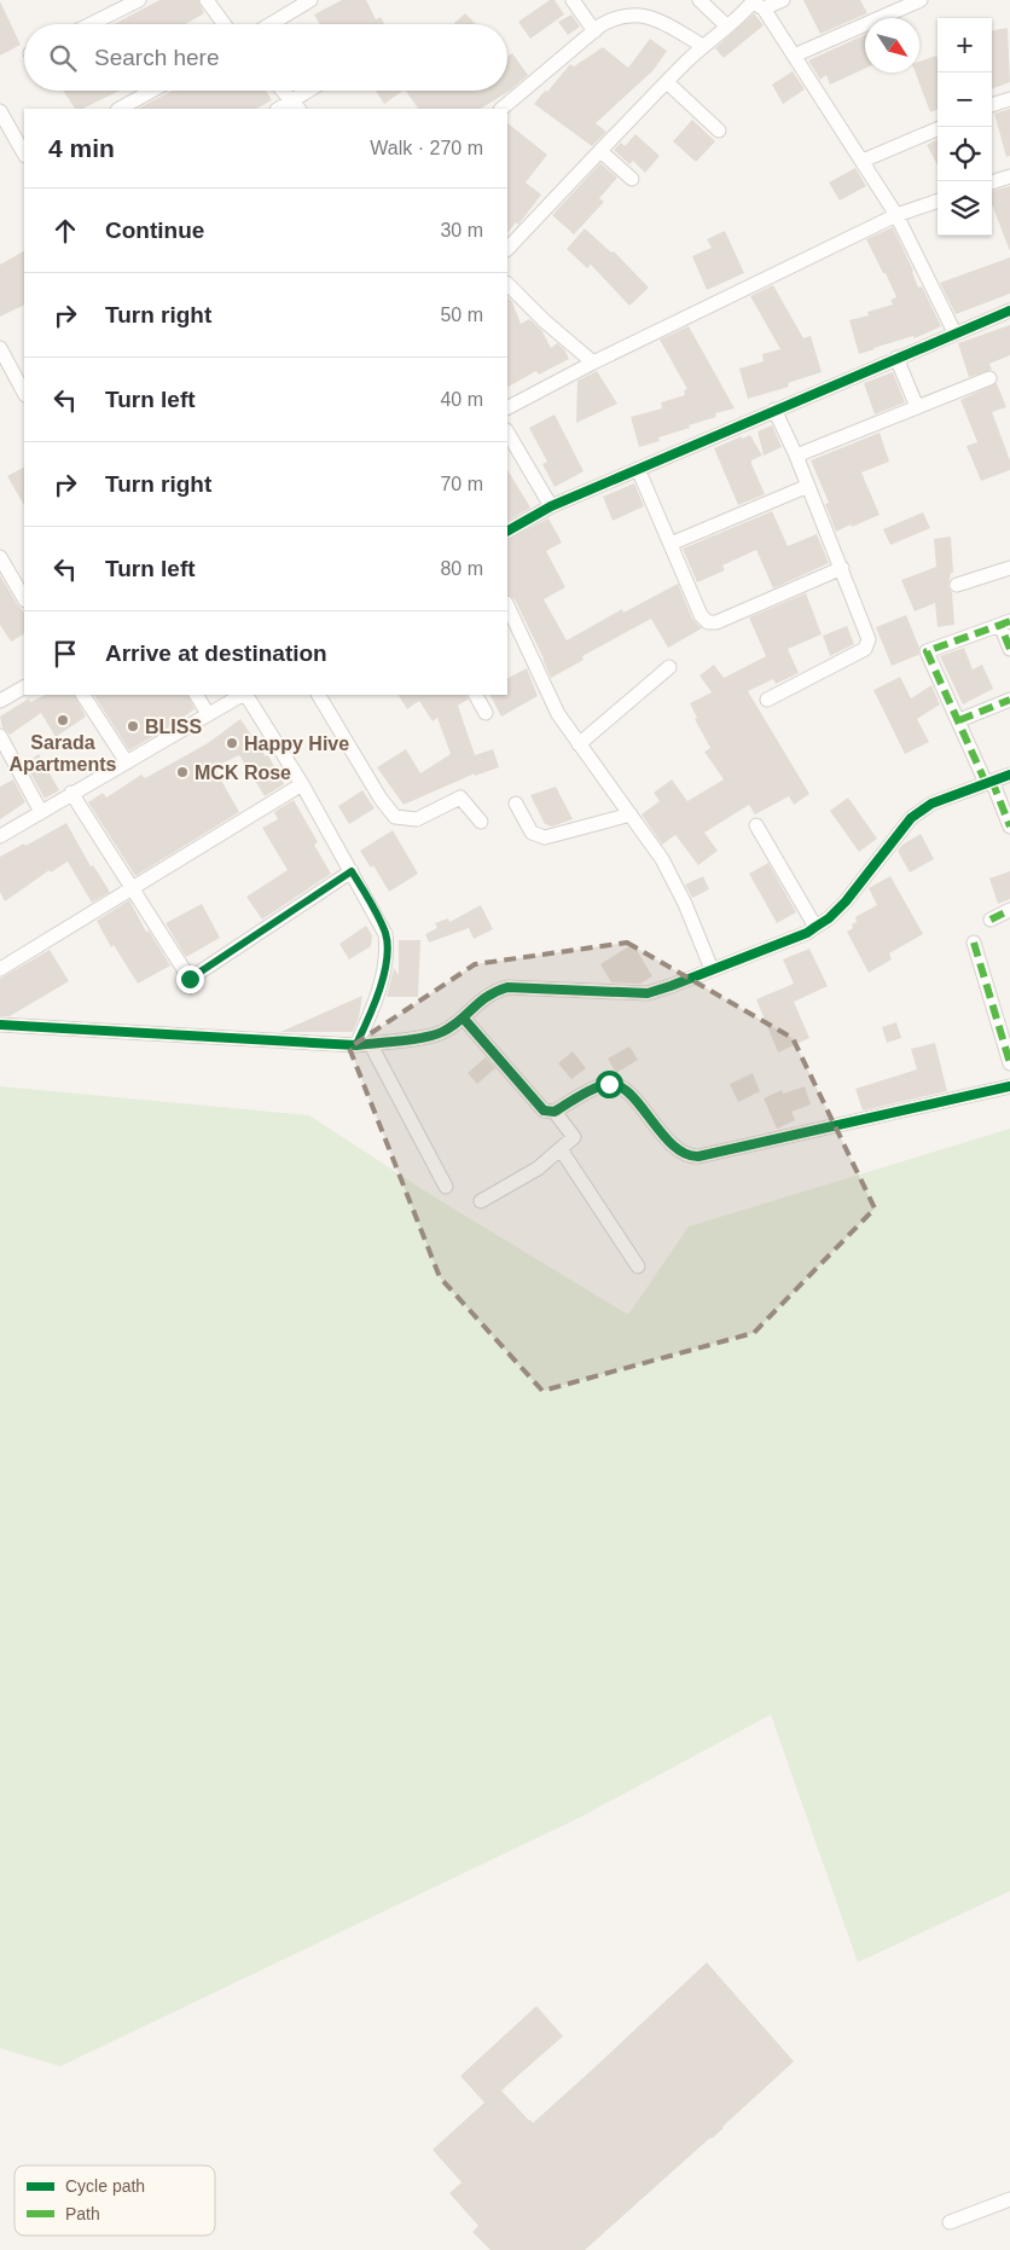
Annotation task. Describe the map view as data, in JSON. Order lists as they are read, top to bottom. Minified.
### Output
{"places":["Sarada Apartments","BLISS","Happy Hive","MCK Rose"],"legend":["Cycle path","Path"],"north":"bottom right","page":{"map_buttons":["+","−"],"search":"Search here","heading":["4 min","Walk · 270 m"],"list":[["Continue","30 m"],["Turn right","50 m"],["Turn left","40 m"],["Turn right","70 m"],["Turn left","80 m"],"Arrive at destination"]}}
